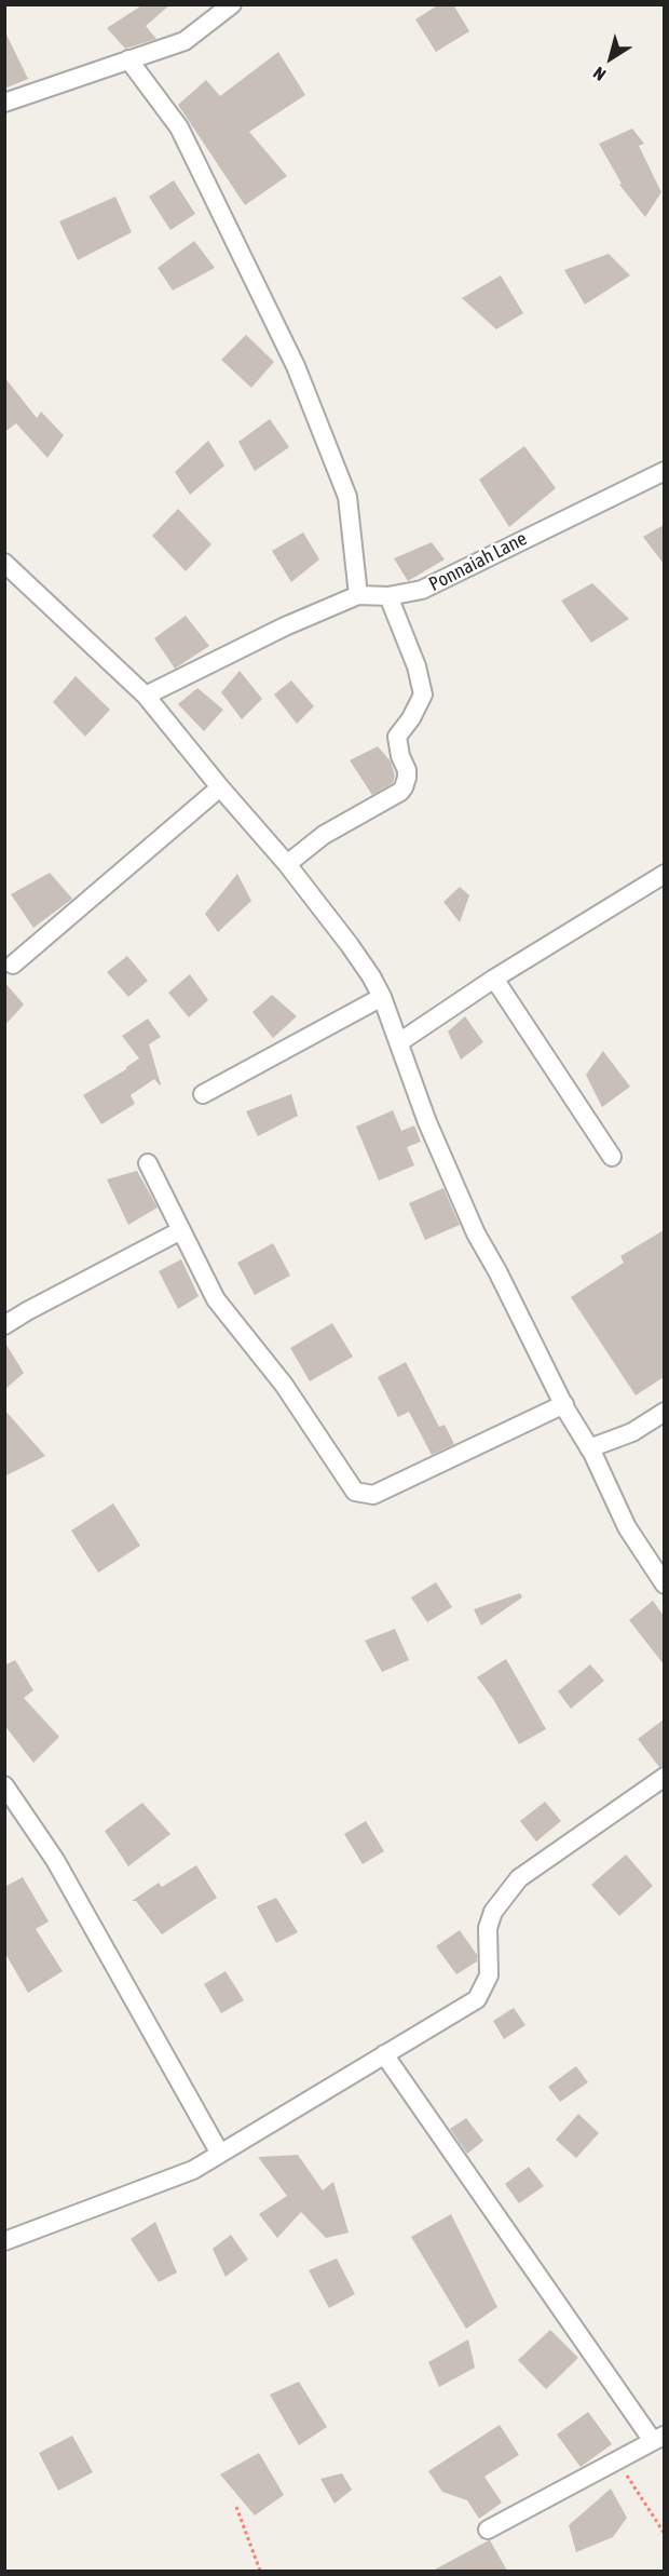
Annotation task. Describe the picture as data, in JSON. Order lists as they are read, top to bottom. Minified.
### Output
{"streets":{"street":["Ponnaiah Lane"]},"north":"bottom left"}
